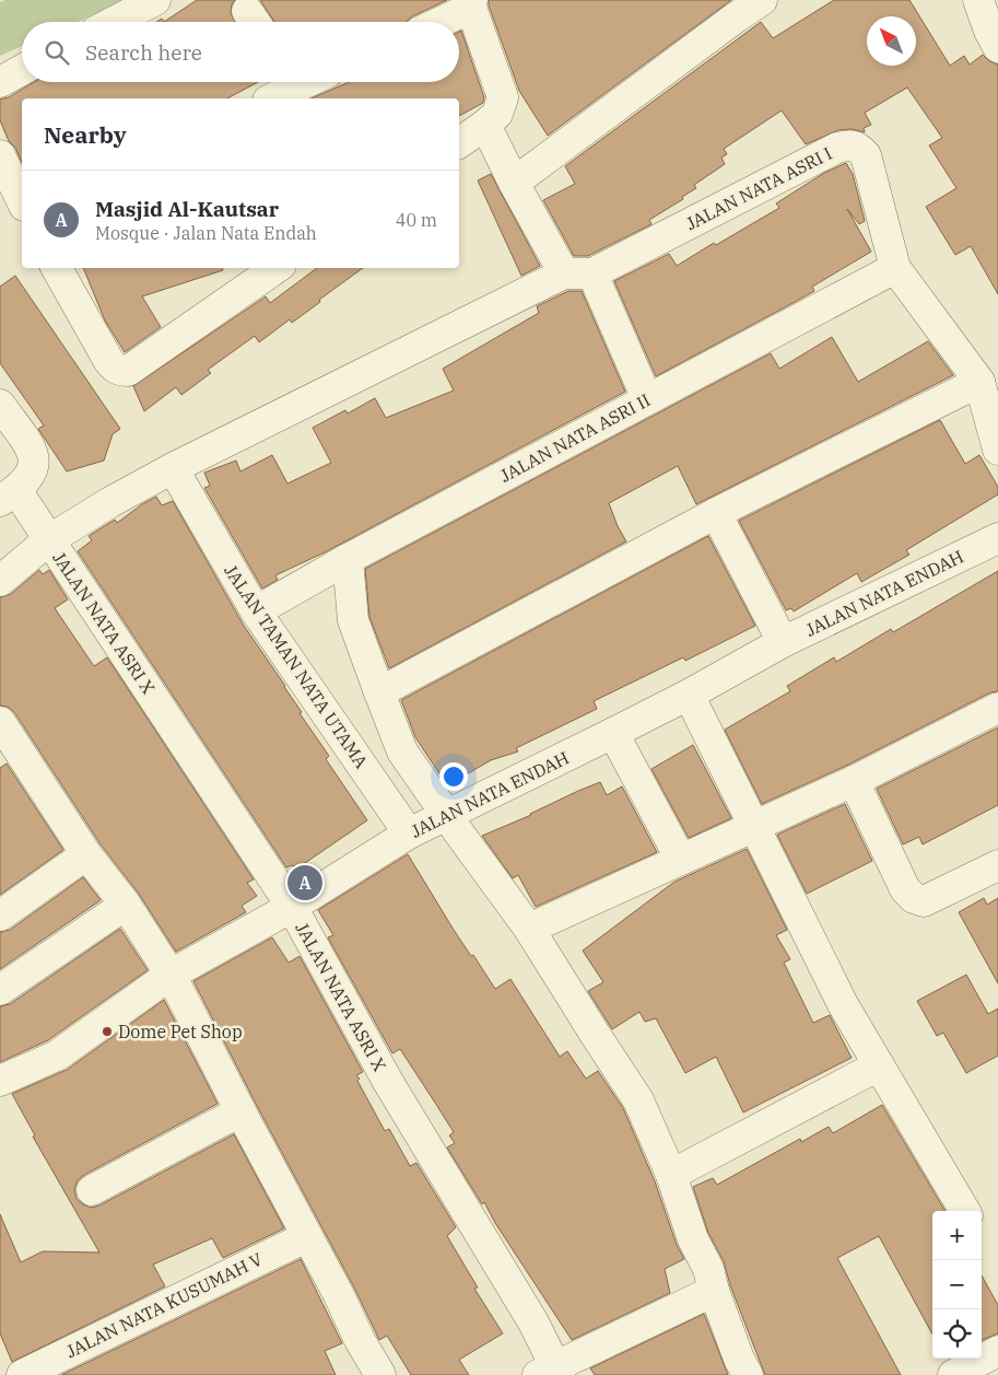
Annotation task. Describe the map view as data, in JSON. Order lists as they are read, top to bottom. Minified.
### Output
{"streets":{"street":["JALAN NATA ASRI I","JALAN NATA ASRI II","JALAN NATA ENDAH","JALAN NATA ASRI X","JALAN TAMAN NATA UTAMA","JALAN NATA KUSUMAH V"]},"crossings":[["JALAN NATA ASRI I","JALAN NATA ASRI II"],["JALAN NATA ASRI II","JALAN TAMAN NATA UTAMA"],["JALAN NATA ENDAH","JALAN NATA ASRI X"],["JALAN NATA ENDAH","JALAN TAMAN NATA UTAMA"]],"places":["Dome Pet Shop"],"north":"top left","page":{"search":"Search here","heading":"Nearby","list":[{"mark":"A","name":"Masjid Al-Kautsar","note":"Mosque · Jalan Nata Endah","value":"40 m"}],"pins":"A","map_buttons":["+","−"]}}
